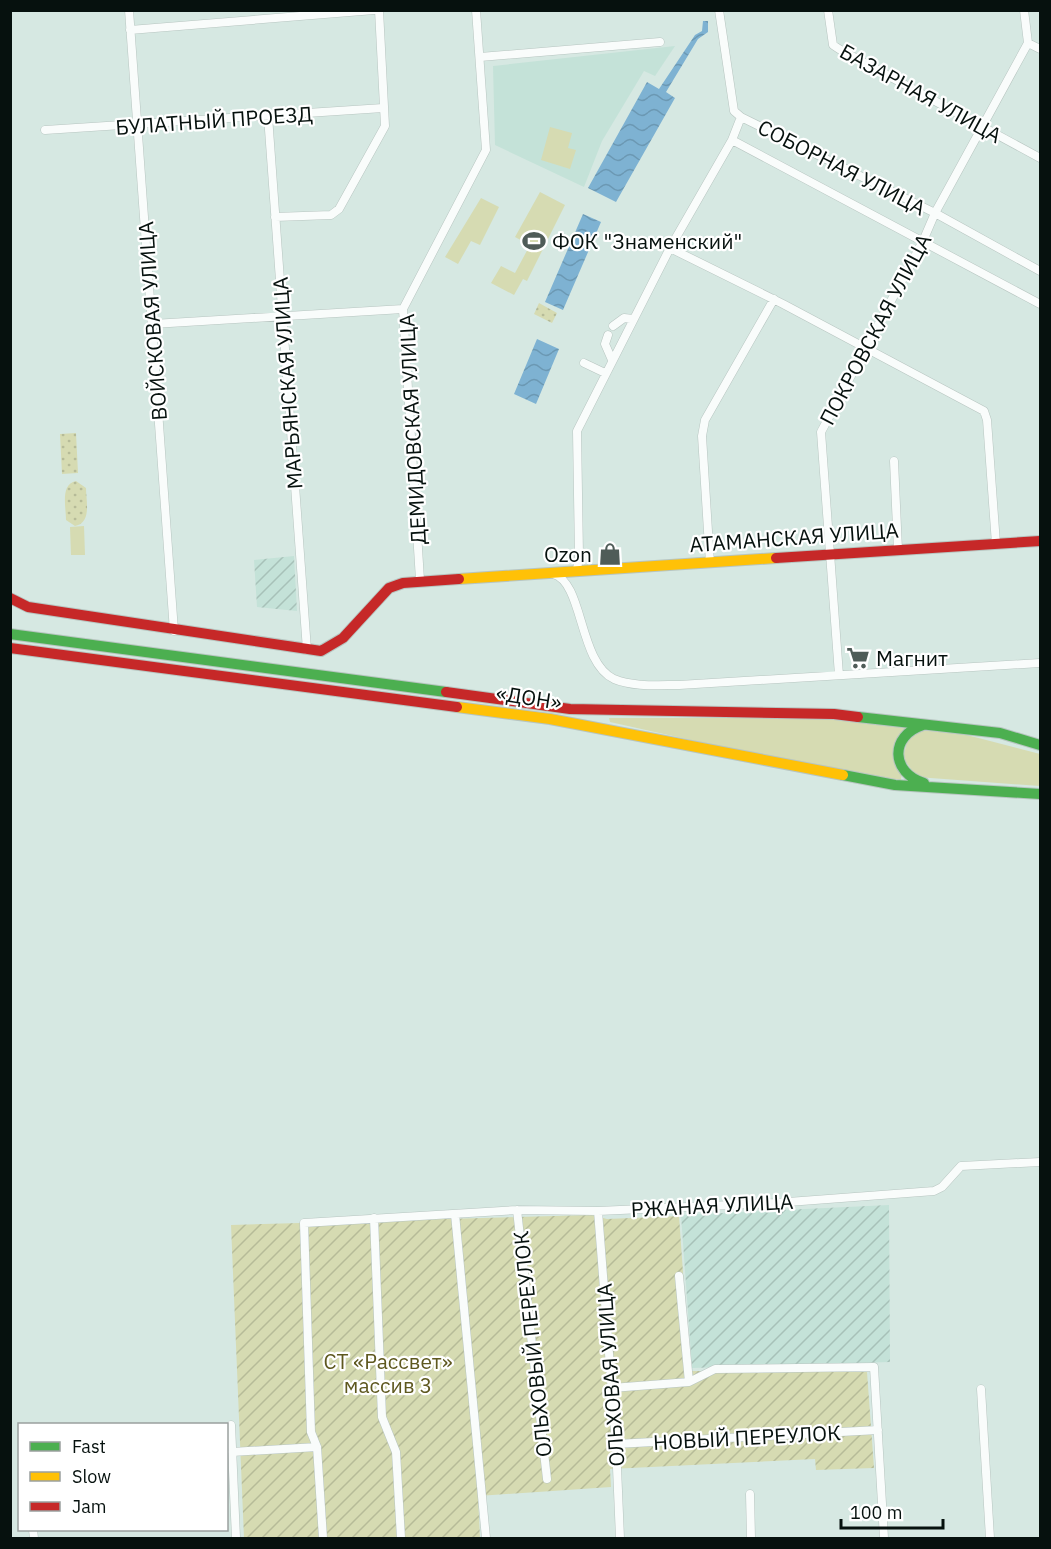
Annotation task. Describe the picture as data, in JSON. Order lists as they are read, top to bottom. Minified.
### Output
{"streets":{"main road":["АТАМАНСКАЯ УЛИЦА","«ДОН»"],"street":["БАЗАРНАЯ УЛИЦА","БУЛАТНЫЙ ПРОЕЗД","СОБОРНАЯ УЛИЦА","ВОЙСКОВАЯ УЛИЦА","ПОКРОВСКАЯ УЛИЦА","МАРЬЯНСКАЯ УЛИЦА","ДЕМИДОВСКАЯ УЛИЦА","РЖАНАЯ УЛИЦА","ОЛЬХОВЫЙ ПЕРЕУЛОК","ОЛЬХОВАЯ УЛИЦА","НОВЫЙ ПЕРЕУЛОК"]},"crossings":[["БАЗАРНАЯ УЛИЦА","ПОКРОВСКАЯ УЛИЦА"],["БУЛАТНЫЙ ПРОЕЗД","ВОЙСКОВАЯ УЛИЦА"],["БУЛАТНЫЙ ПРОЕЗД","МАРЬЯНСКАЯ УЛИЦА"],["СОБОРНАЯ УЛИЦА","ПОКРОВСКАЯ УЛИЦА"],["ВОЙСКОВАЯ УЛИЦА","АТАМАНСКАЯ УЛИЦА"],["ПОКРОВСКАЯ УЛИЦА","АТАМАНСКАЯ УЛИЦА"],["МАРЬЯНСКАЯ УЛИЦА","АТАМАНСКАЯ УЛИЦА"],["ДЕМИДОВСКАЯ УЛИЦА","АТАМАНСКАЯ УЛИЦА"],["РЖАНАЯ УЛИЦА","ОЛЬХОВЫЙ ПЕРЕУЛОК"],["РЖАНАЯ УЛИЦА","ОЛЬХОВАЯ УЛИЦА"],["ОЛЬХОВАЯ УЛИЦА","НОВЫЙ ПЕРЕУЛОК"]],"parks":["СТ «Рассвет» массив 3"],"places":{"sports":["ФОК \"Знаменский\""],"shop":["Ozon"],"supermarket":["Магнит"]},"legend":["Fast","Slow","Jam"],"scale_bar":"100 m"}
